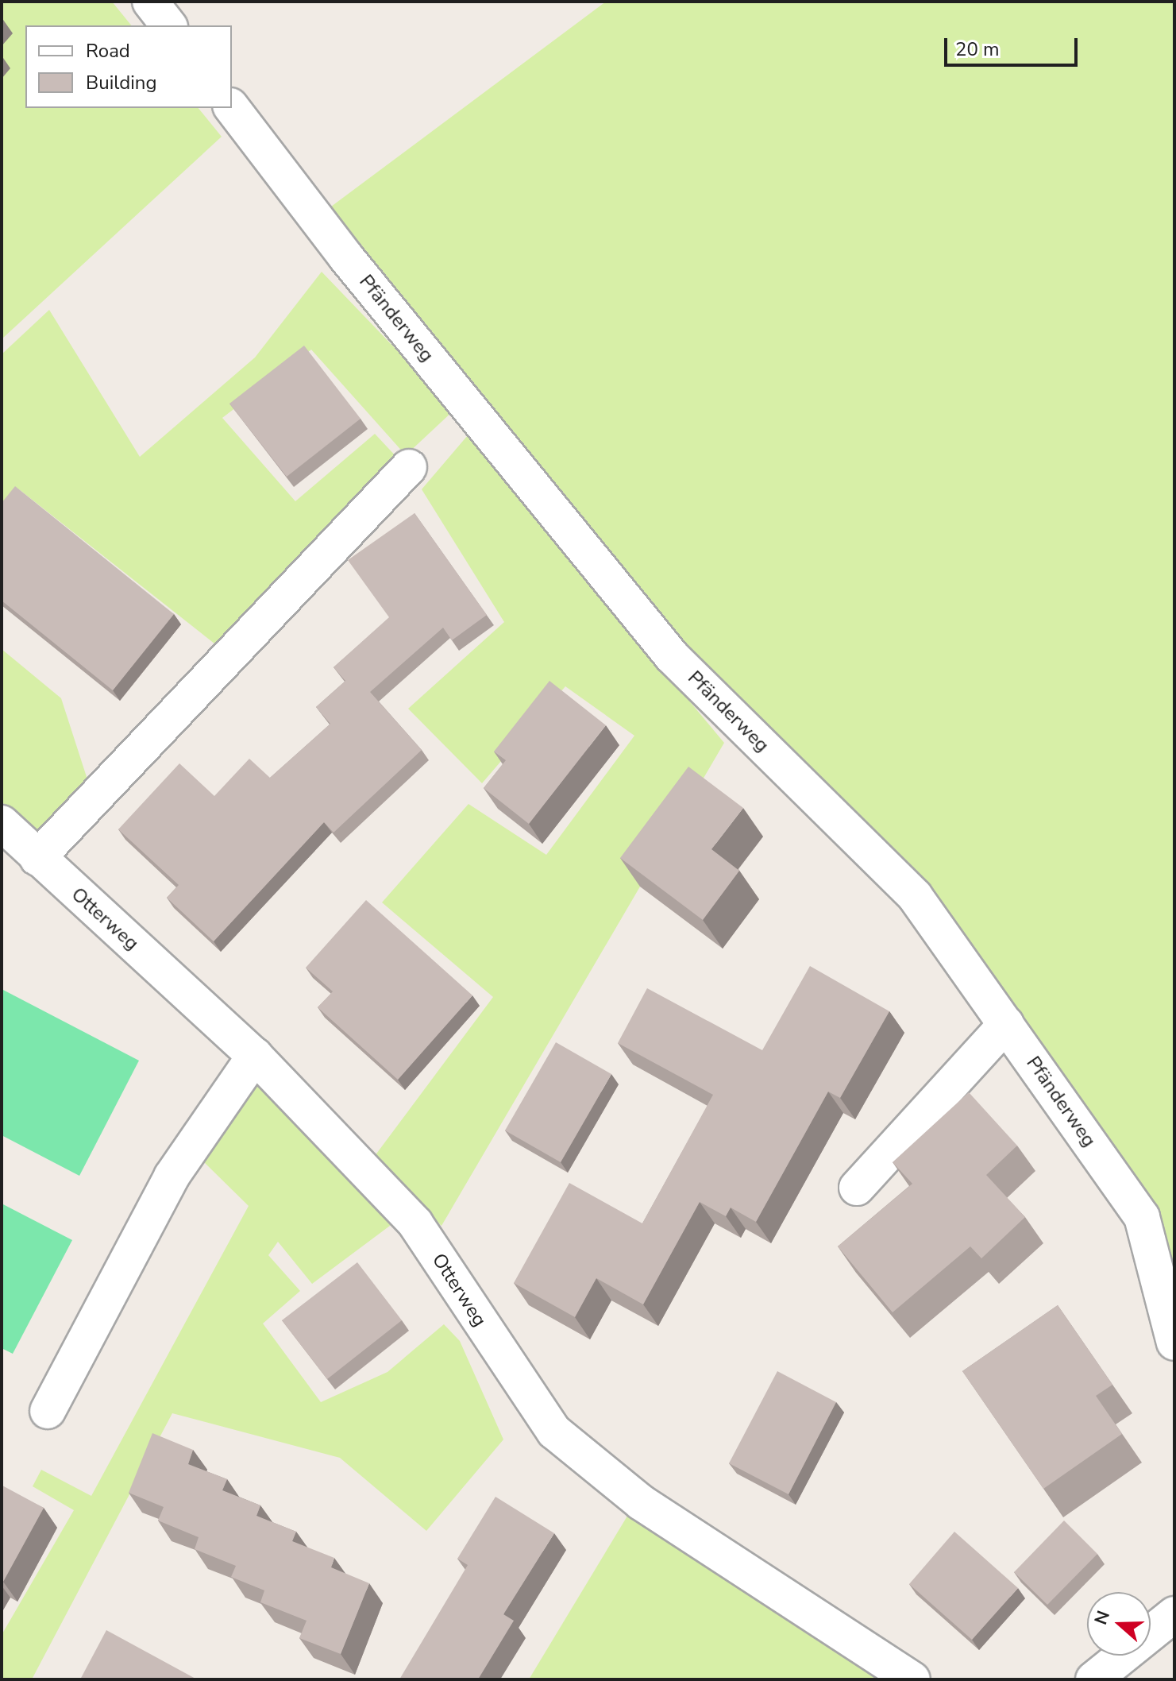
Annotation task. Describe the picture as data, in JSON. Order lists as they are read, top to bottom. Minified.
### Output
{"streets":{"street":["Pfänderweg","Otterweg"]},"legend":["Road","Building"],"scale_bar":"20 m","north":"left"}
